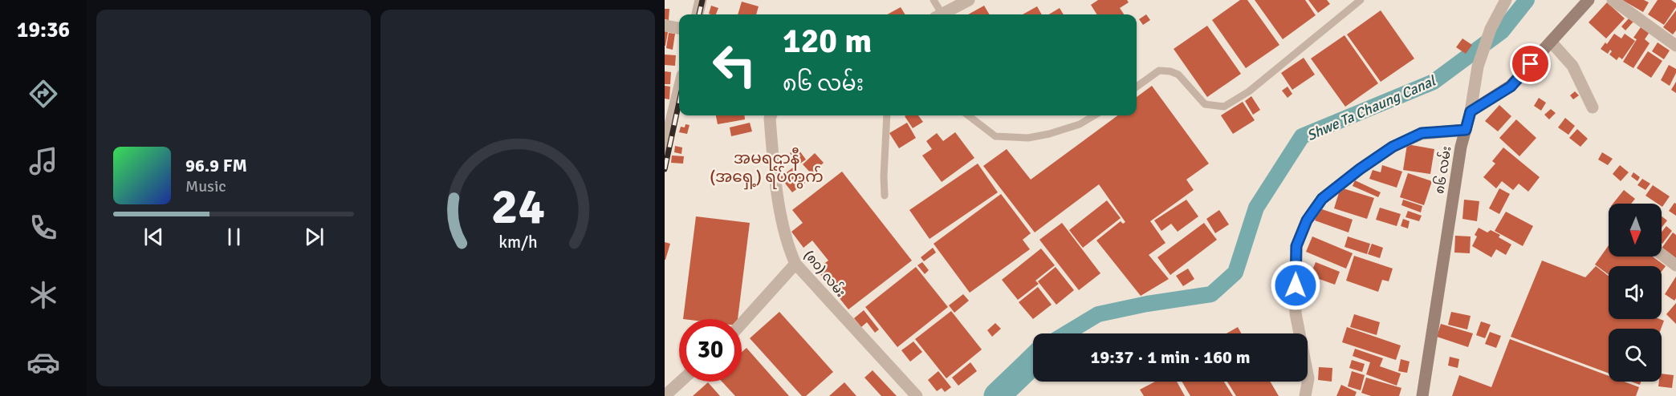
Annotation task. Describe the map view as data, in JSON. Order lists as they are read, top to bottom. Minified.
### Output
{"streets":{"street":["၈၆ လမ်း","(၈၀) လမ်း"]},"districts":["အမရဌာနီ (အရှေ့) ရပ်ကွက်"],"water":["Shwe Ta Chaung Canal"],"north":"bottom","page":{"tabs":"19:36","turn":["120 m","၈၆ လမ်း"],"song":["96.9 FM","Music"],"limit":"30","trip":"19:37 · 1 min · 160 m","gauge":["24","km/h"]}}
